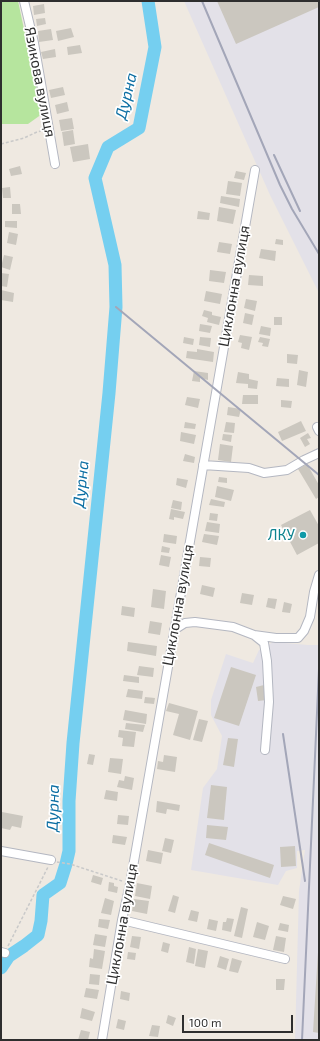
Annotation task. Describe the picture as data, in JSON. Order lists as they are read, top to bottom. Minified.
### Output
{"streets":{"street":["Язикова вулиця","Циклонна вулиця"]},"water":["Дурна"],"places":["ЛКУ"],"scale_bar":"100 m"}
